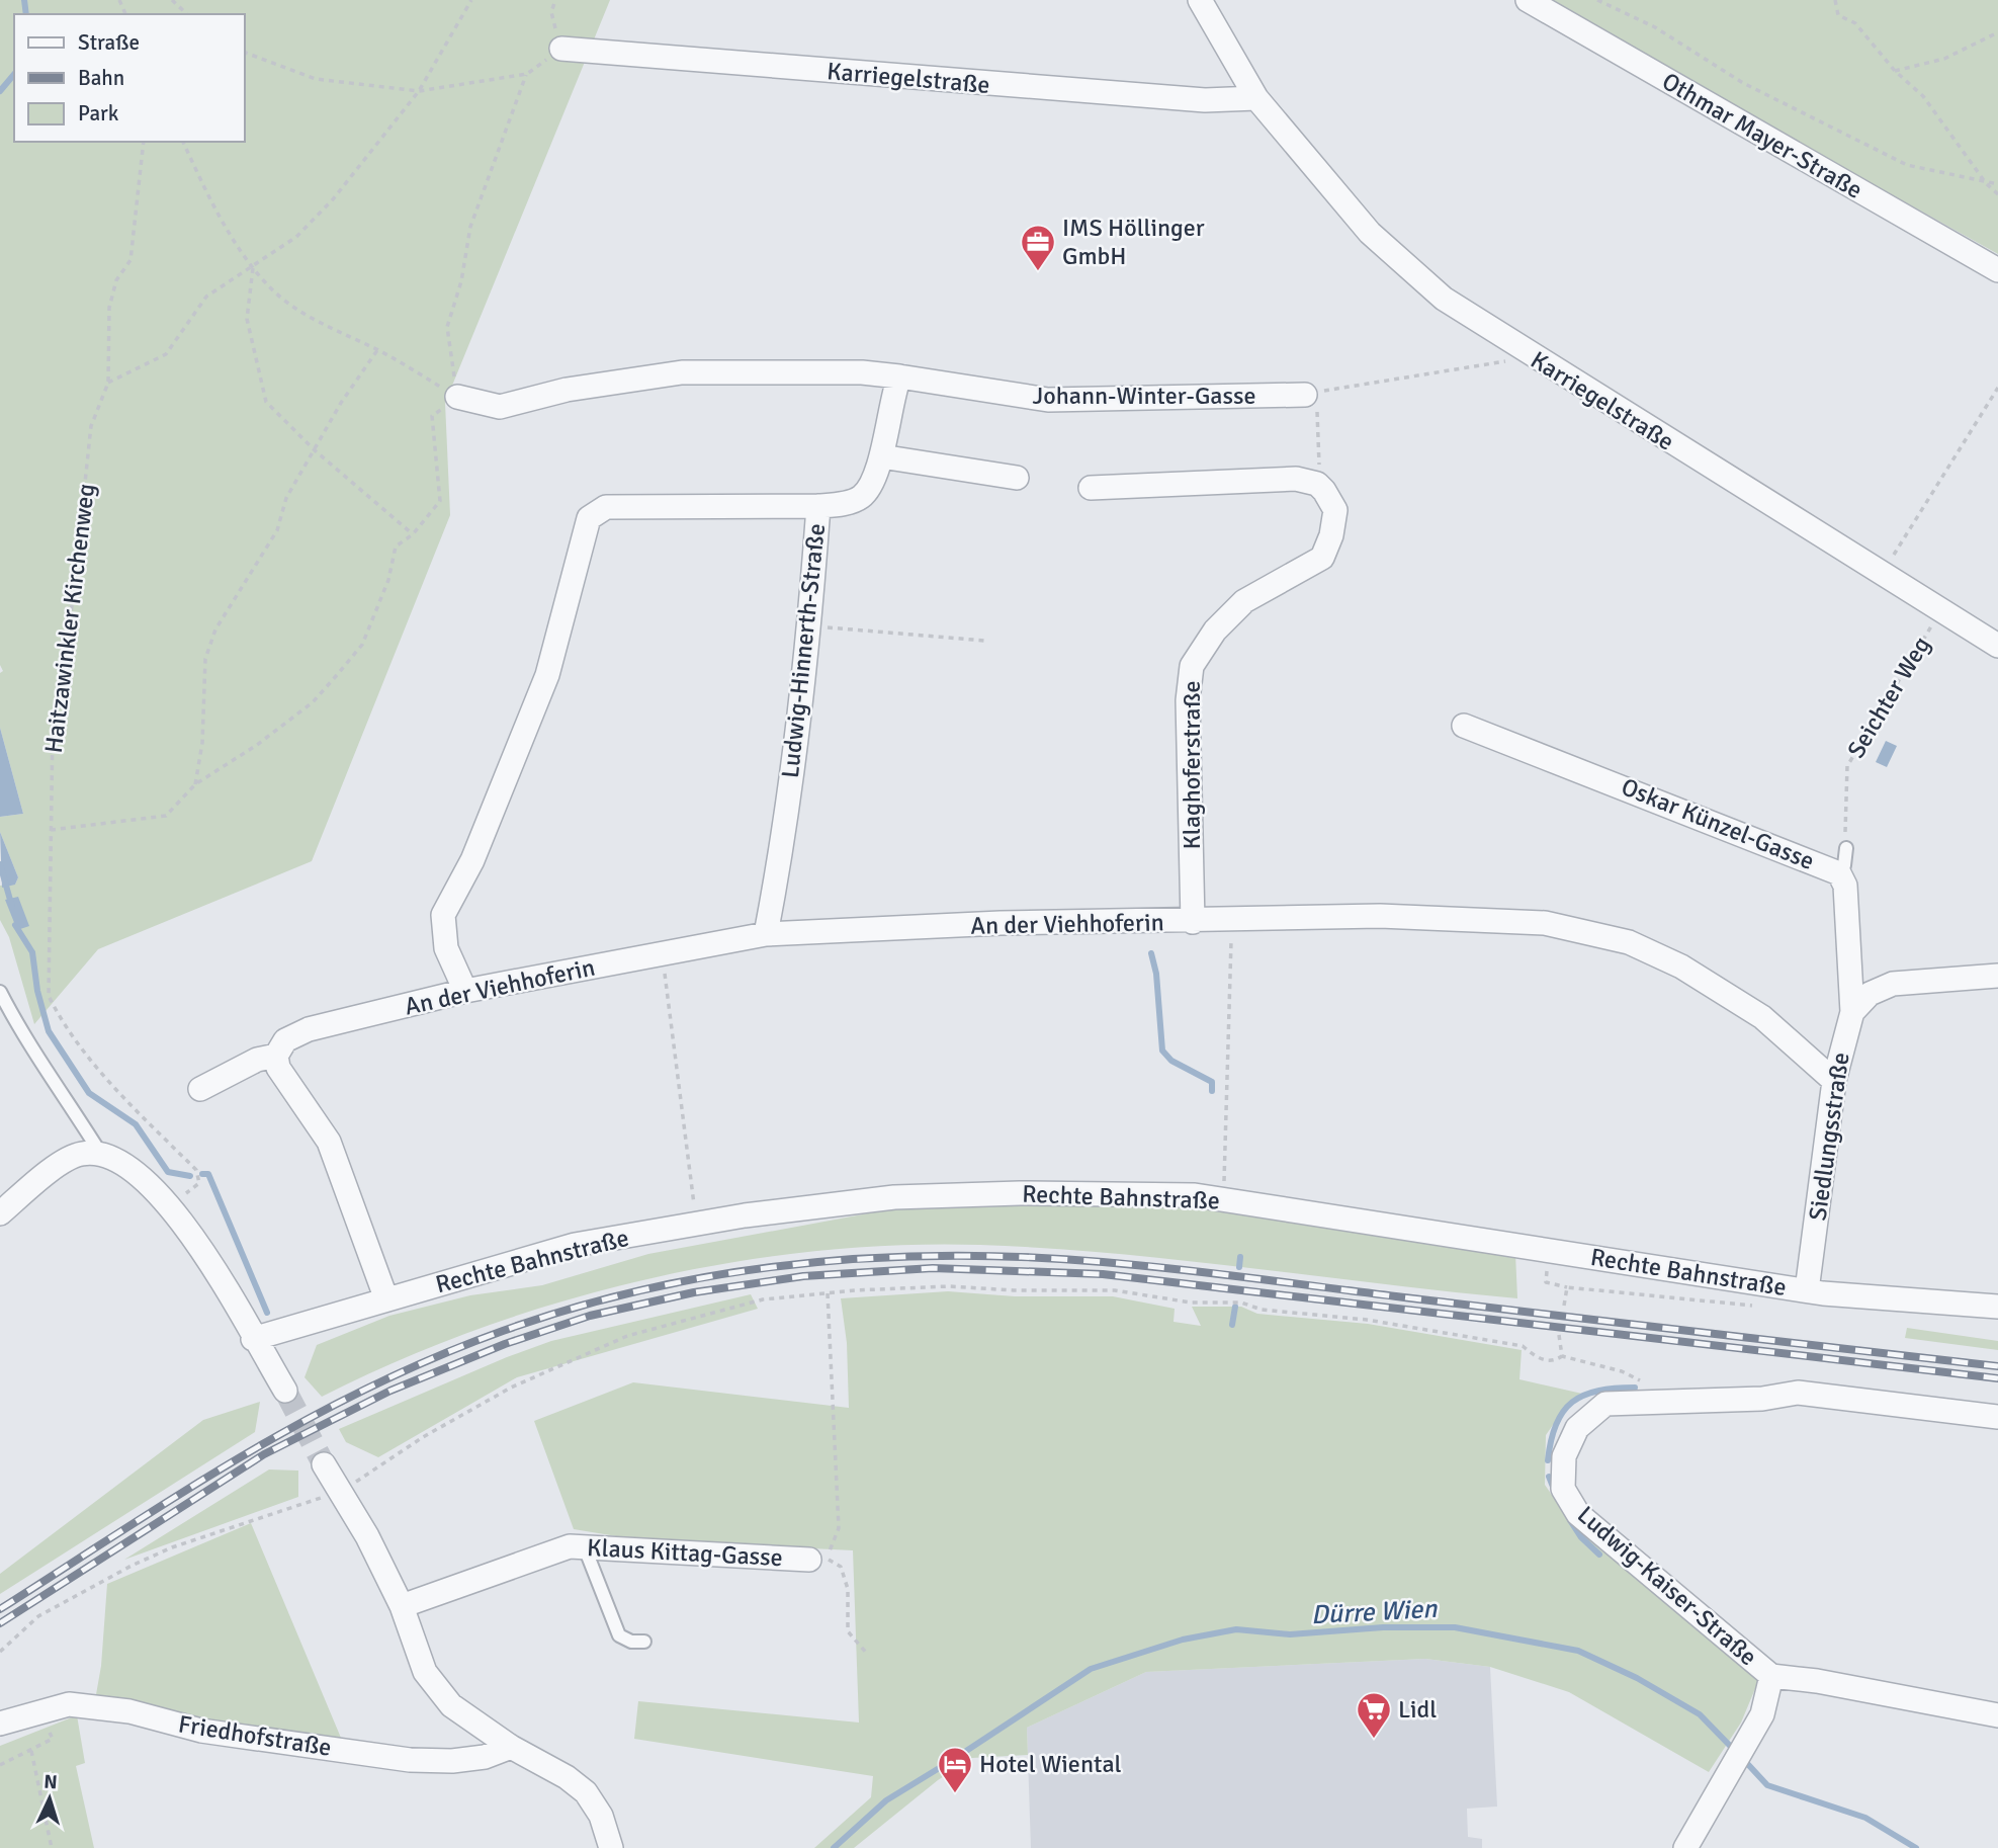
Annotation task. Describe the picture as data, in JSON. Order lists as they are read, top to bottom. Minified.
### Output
{"streets":{"street":["Karriegelstraße","Othmar Mayer-Straße","Johann-Winter-Gasse","Ludwig-Hinnerth-Straße","Klaghoferstraße","Oskar Künzel-Gasse","An der Viehhoferin","Siedlungsstraße","Rechte Bahnstraße","Klaus Kittag-Gasse","Ludwig-Kaiser-Straße","Friedhofstraße"],"path":["Haitzawinkler Kirchenweg","Seichter Weg"]},"crossings":[["Karriegelstraße","Seichter Weg"],["Ludwig-Hinnerth-Straße","An der Viehhoferin"],["Klaghoferstraße","An der Viehhoferin"],["Oskar Künzel-Gasse","Siedlungsstraße"],["An der Viehhoferin","Siedlungsstraße"],["Siedlungsstraße","Rechte Bahnstraße"]],"water":["Dürre Wien"],"places":{"office":["IMS Höllinger GmbH"],"supermarket":["Lidl"],"hotel":["Hotel Wiental"]},"legend":["Straße","Bahn","Park"],"north":"top"}
